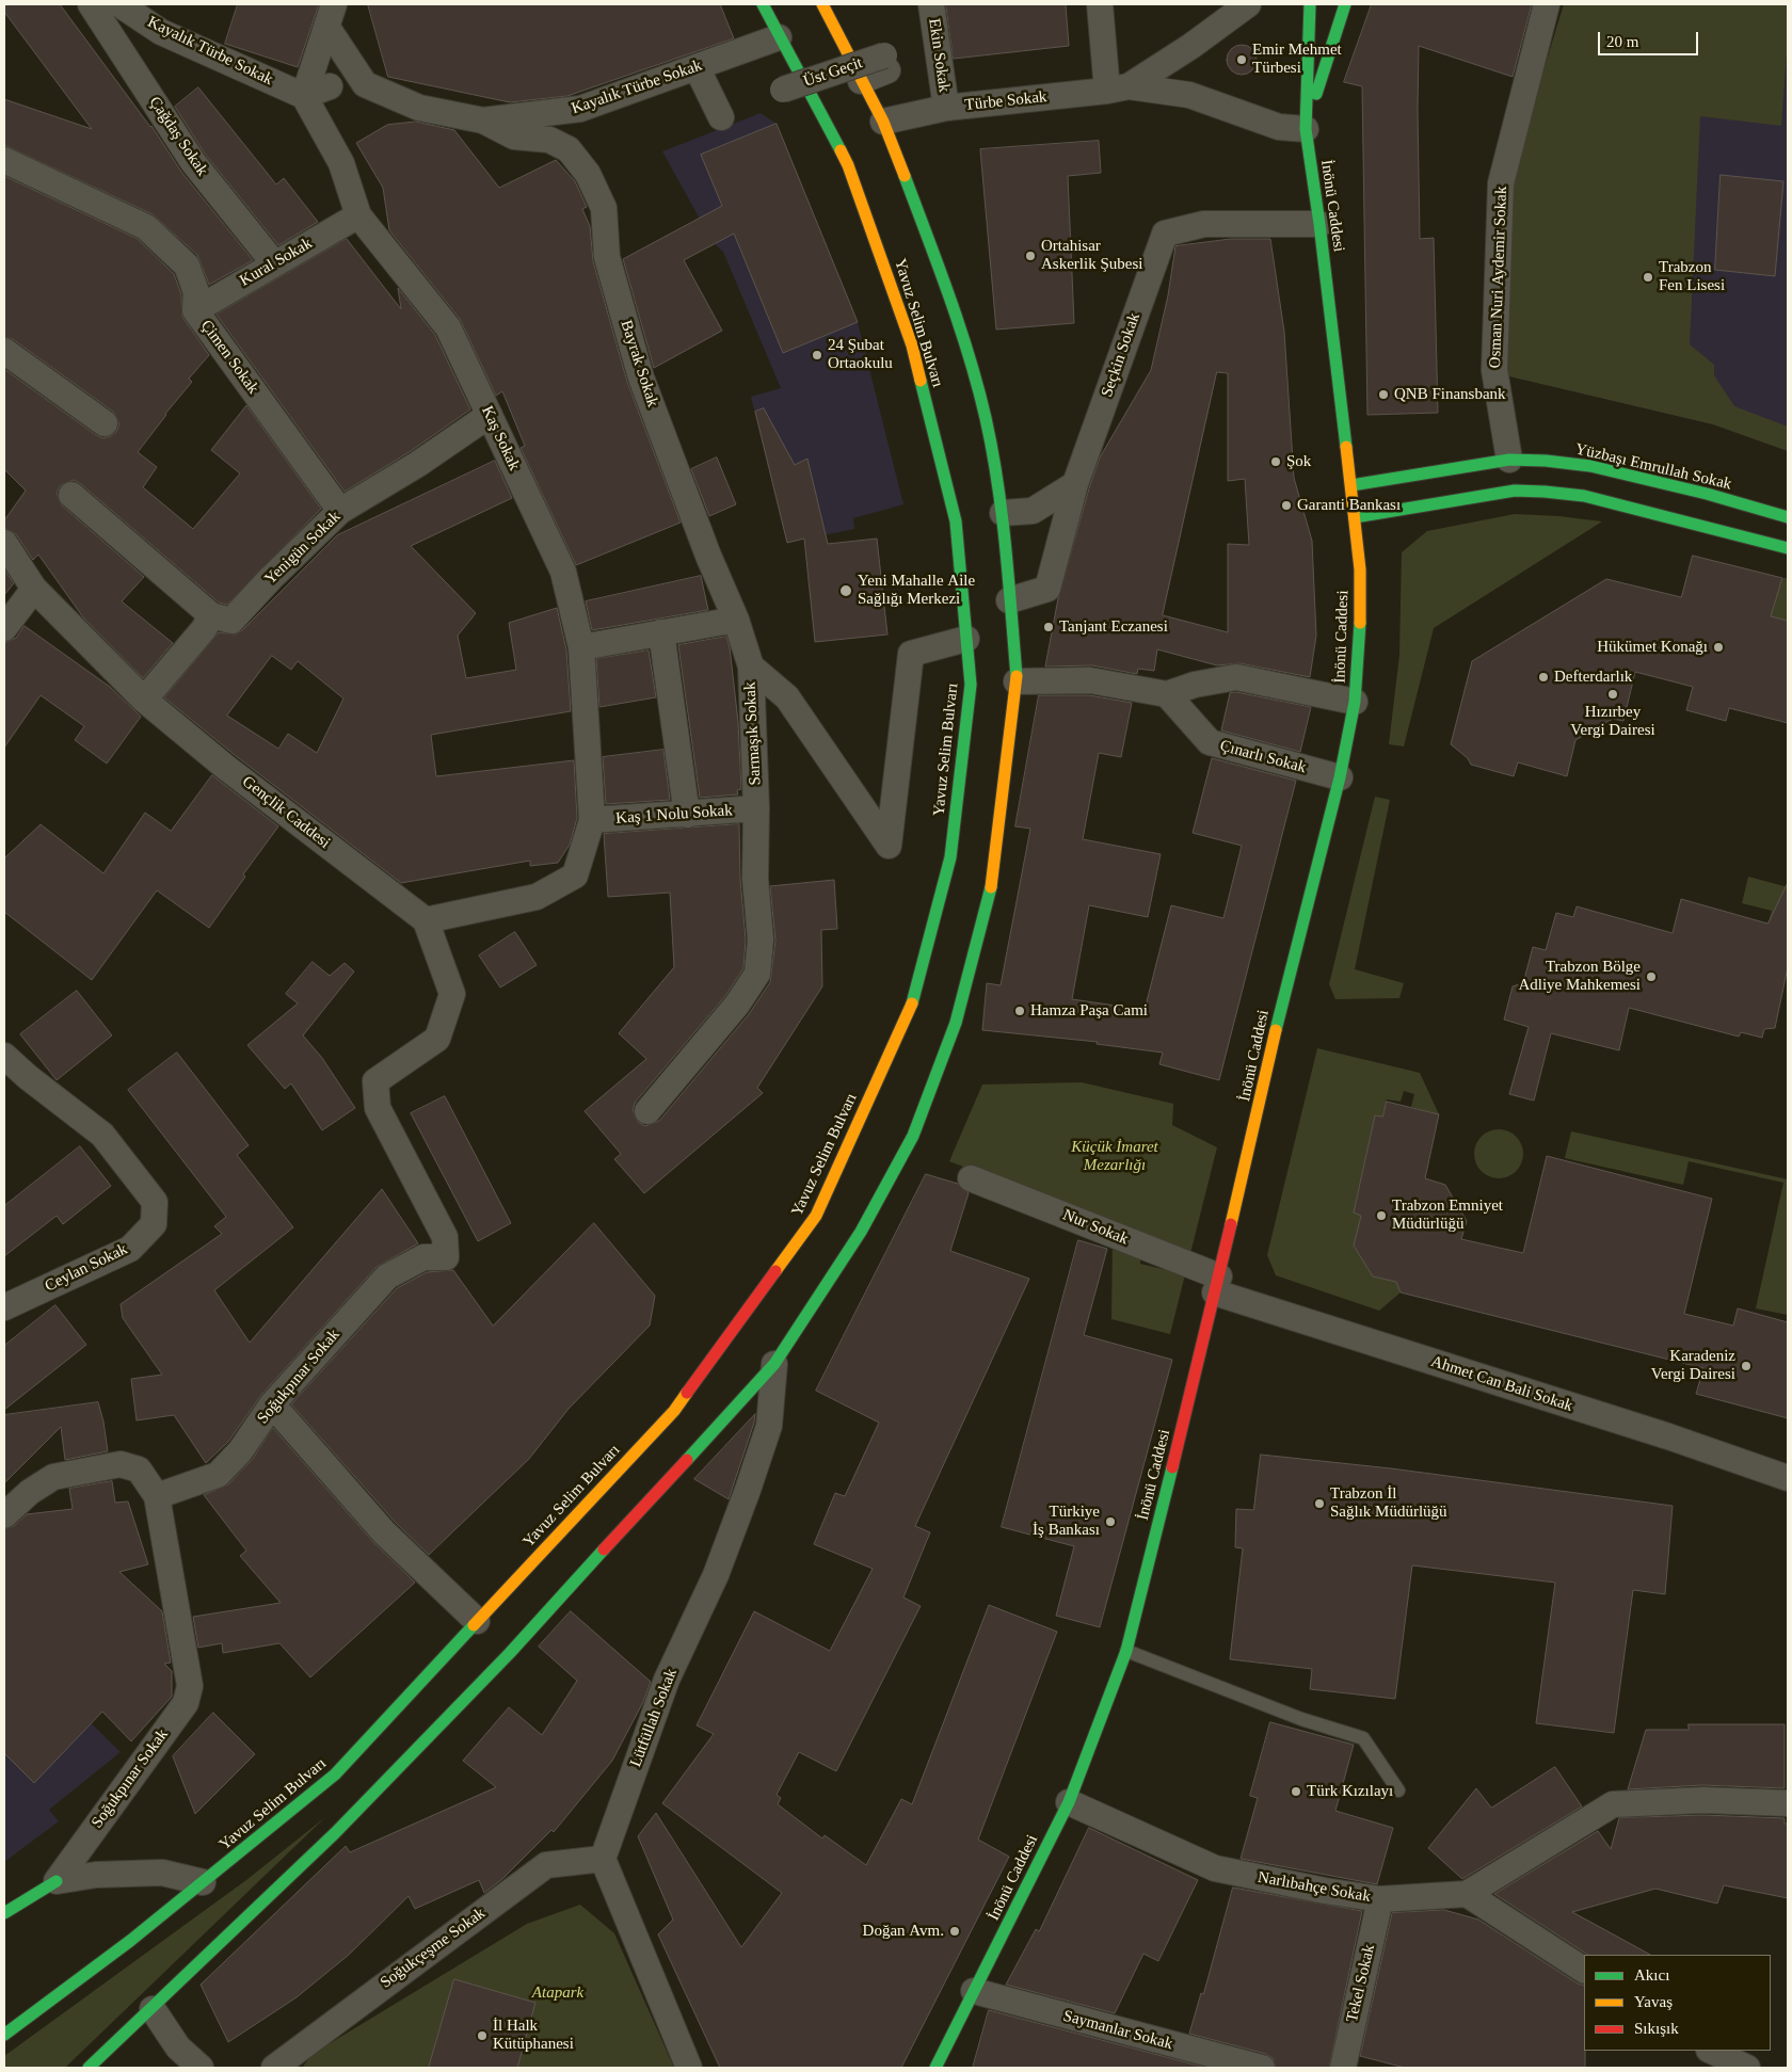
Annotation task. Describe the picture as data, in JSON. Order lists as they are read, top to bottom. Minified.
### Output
{"streets":{"main road":["İnönü Caddesi","Yavuz Selim Bulvarı","Yüzbaşı Emrullah Sokak"],"street":["Kayalık Türbe Sokak","Ekin Sokak","Üst Geçit","Türbe Sokak","Çağdaş Sokak","Kural Sokak","Osman Nuri Aydemir Sokak","Seçkin Sokak","Çimen Sokak","Bayrak Sokak","Kaş Sokak","Yenigün Sokak","Sarmaşık Sokak","Çınarlı Sokak","Gençlik Caddesi","Kaş 1 Nolu Sokak","Nur Sokak","Ceylan Sokak","Soğukpınar Sokak","Ahmet Can Bali Sokak","Lütfüllah Sokak","Narlıbahçe Sokak","Soğukçeşme Sokak","Tekel Sokak","Saymanlar Sokak"]},"crossings":[["Kayalık Türbe Sokak","Yavuz Selim Bulvarı"],["Kayalık Türbe Sokak","Bayrak Sokak"],["Kayalık Türbe Sokak","Kaş Sokak"],["Ekin Sokak","Türbe Sokak"],["Türbe Sokak","İnönü Caddesi"],["Çağdaş Sokak","Kural Sokak"],["İnönü Caddesi","Seçkin Sokak"],["İnönü Caddesi","Yüzbaşı Emrullah Sokak"],["İnönü Caddesi","Çınarlı Sokak"],["İnönü Caddesi","Nur Sokak"],["İnönü Caddesi","Ahmet Can Bali Sokak"],["İnönü Caddesi","Narlıbahçe Sokak"],["İnönü Caddesi","Saymanlar Sokak"],["Kural Sokak","Çimen Sokak"],["Kural Sokak","Kaş Sokak"],["Osman Nuri Aydemir Sokak","Yüzbaşı Emrullah Sokak"],["Yavuz Selim Bulvarı","Sarmaşık Sokak"],["Çimen Sokak","Yenigün Sokak"],["Bayrak Sokak","Sarmaşık Sokak"],["Kaş Sokak","Yenigün Sokak"],["Kaş Sokak","Kaş 1 Nolu Sokak"],["Sarmaşık Sokak","Kaş 1 Nolu Sokak"],["Gençlik Caddesi","Soğukpınar Sokak"],["Nur Sokak","Ahmet Can Bali Sokak"],["Lütfüllah Sokak","Soğukçeşme Sokak"],["Narlıbahçe Sokak","Tekel Sokak"]],"parks":["Küçük İmaret Mezarlığı","Atapark"],"places":["Emir Mehmet Türbesi","Ortahisar Askerlik Şubesi","Trabzon Fen Lisesi","24 Şubat Ortaokulu","QNB Finansbank","Şok","Garanti Bankası","Yeni Mahalle Aile Sağlığı Merkezi","Tanjant Eczanesi","Hükümet Konağı","Defterdarlık","Hızırbey Vergi Dairesi","Trabzon Bölge Adliye Mahkemesi","Hamza Paşa Cami","Trabzon Emniyet Müdürlüğü","Karadeniz Vergi Dairesi","Trabzon İl Sağlık Müdürlüğü","Türkiye İş Bankası","Türk Kızılayı","Doğan Avm.","İl Halk Kütüphanesi"],"legend":["Akıcı","Yavaş","Sıkışık"],"scale_bar":"20 m"}
